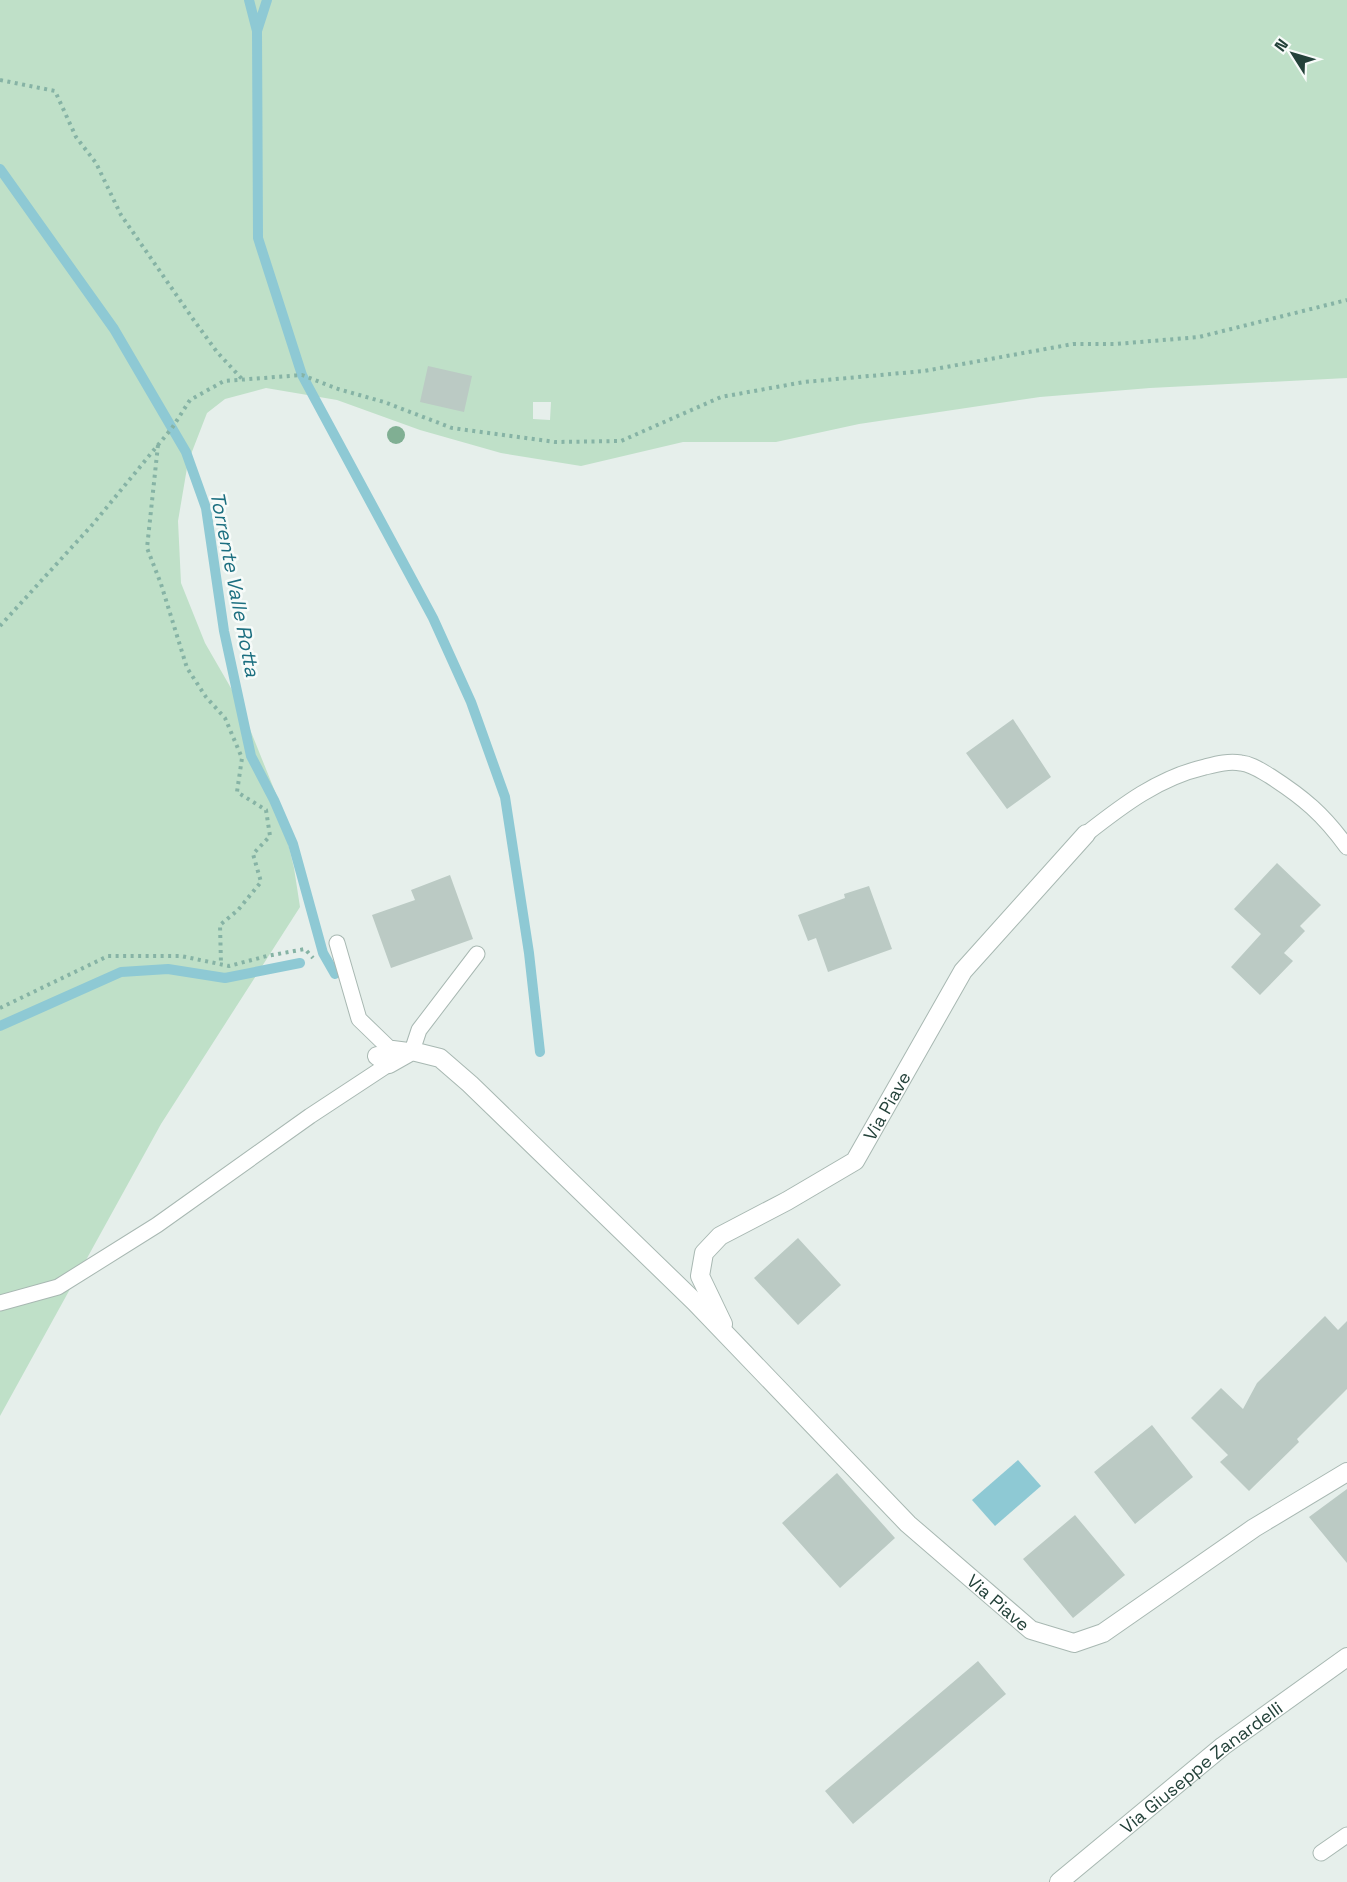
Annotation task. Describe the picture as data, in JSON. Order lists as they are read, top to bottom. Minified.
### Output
{"streets":{"street":["Via Piave","Via Giuseppe Zanardelli"]},"water":["Torrente Valle Rotta"],"north":"top left"}
